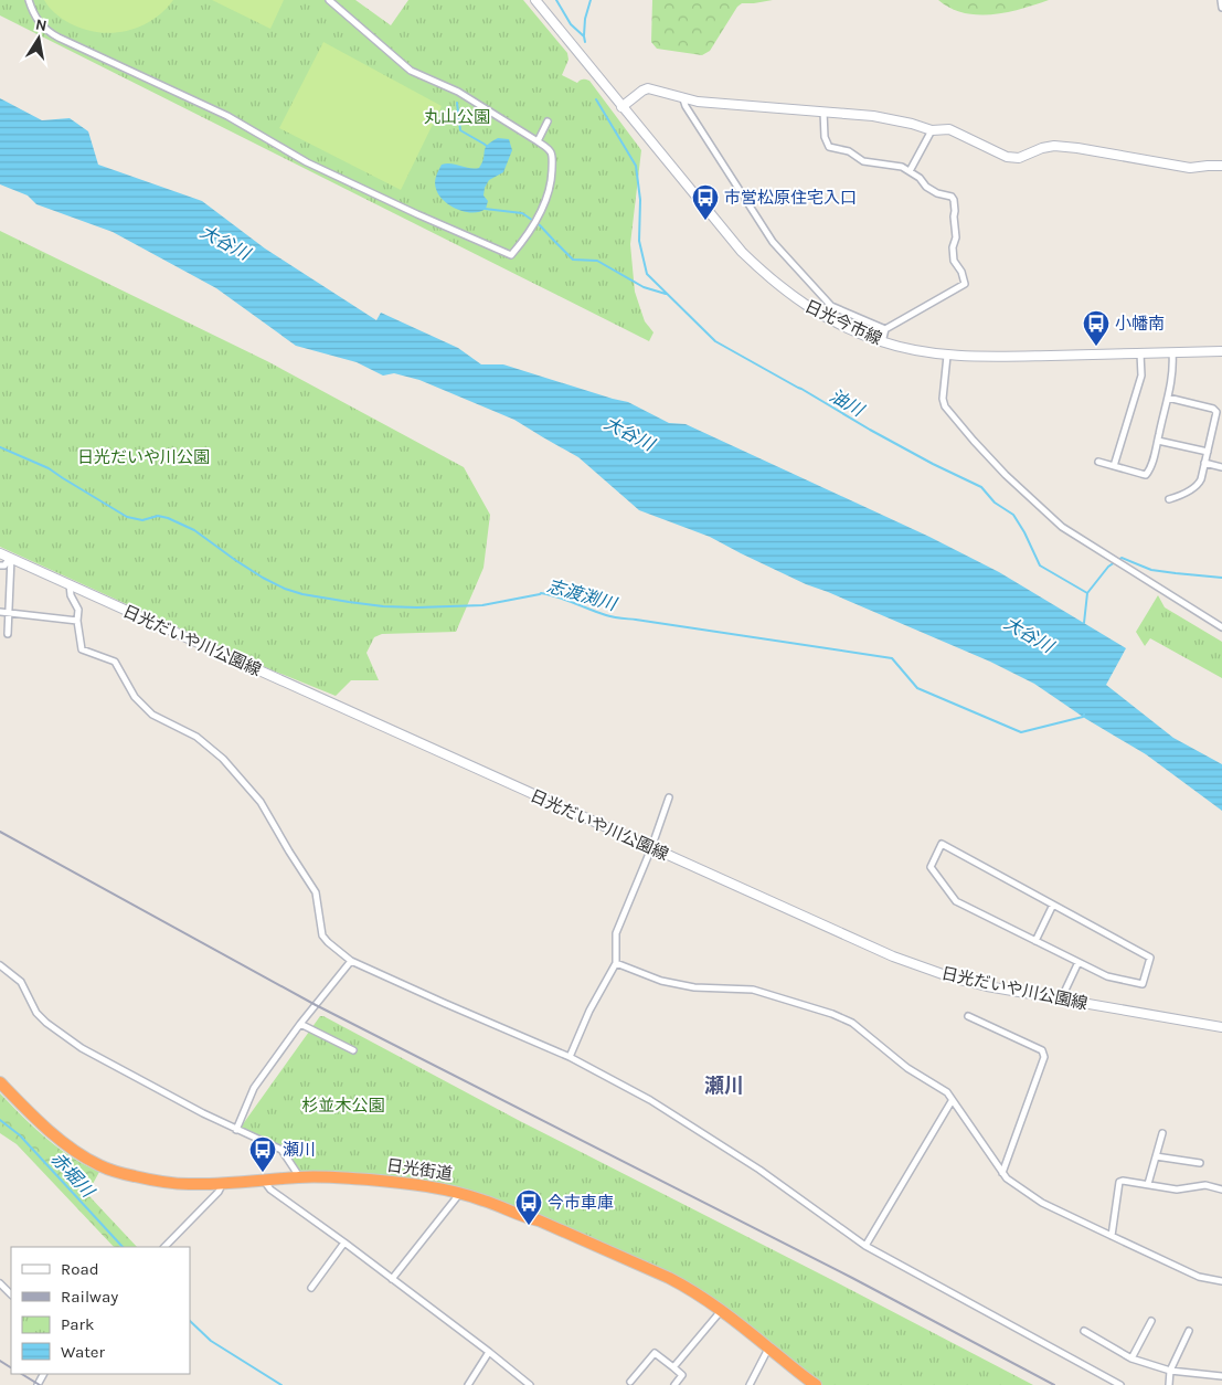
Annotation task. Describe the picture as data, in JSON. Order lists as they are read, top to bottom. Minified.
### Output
{"streets":{"highway":["日光街道"],"main road":["日光今市線","日光だいや川公園線"]},"districts":["瀬川"],"water":["大谷川","油川","志渡渕川","赤堀川"],"parks":["丸山公園","日光だいや川公園","杉並木公園"],"places":{"bus stop":["市営松原住宅入口","小幡南","瀬川","今市車庫"]},"legend":["Road","Railway","Park","Water"],"north":"top"}
